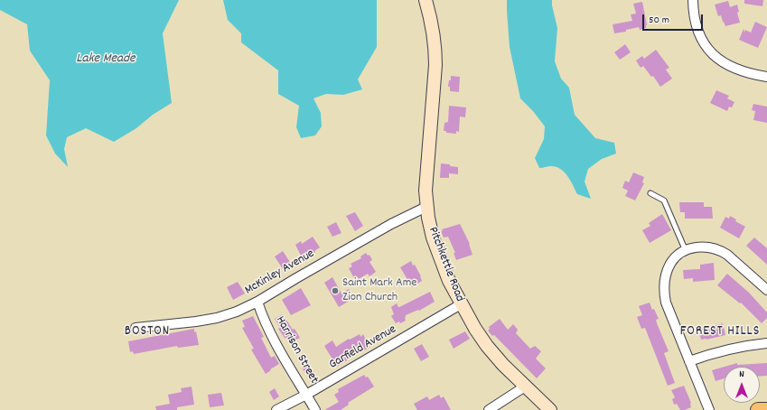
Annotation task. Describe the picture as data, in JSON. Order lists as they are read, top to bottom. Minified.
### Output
{"streets":{"main road":["Pitchkettle Road"],"street":["McKinley Avenue","Garfield Avenue","Harrison Street"]},"crossings":[["Pitchkettle Road","McKinley Avenue"],["Pitchkettle Road","Garfield Avenue"],["McKinley Avenue","Harrison Street"],["Garfield Avenue","Harrison Street"]],"districts":["BOSTON","FOREST HILLS"],"water":["Lake Meade"],"places":["Saint Mark Ame Zion Church"],"scale_bar":"50 m","north":"top"}
